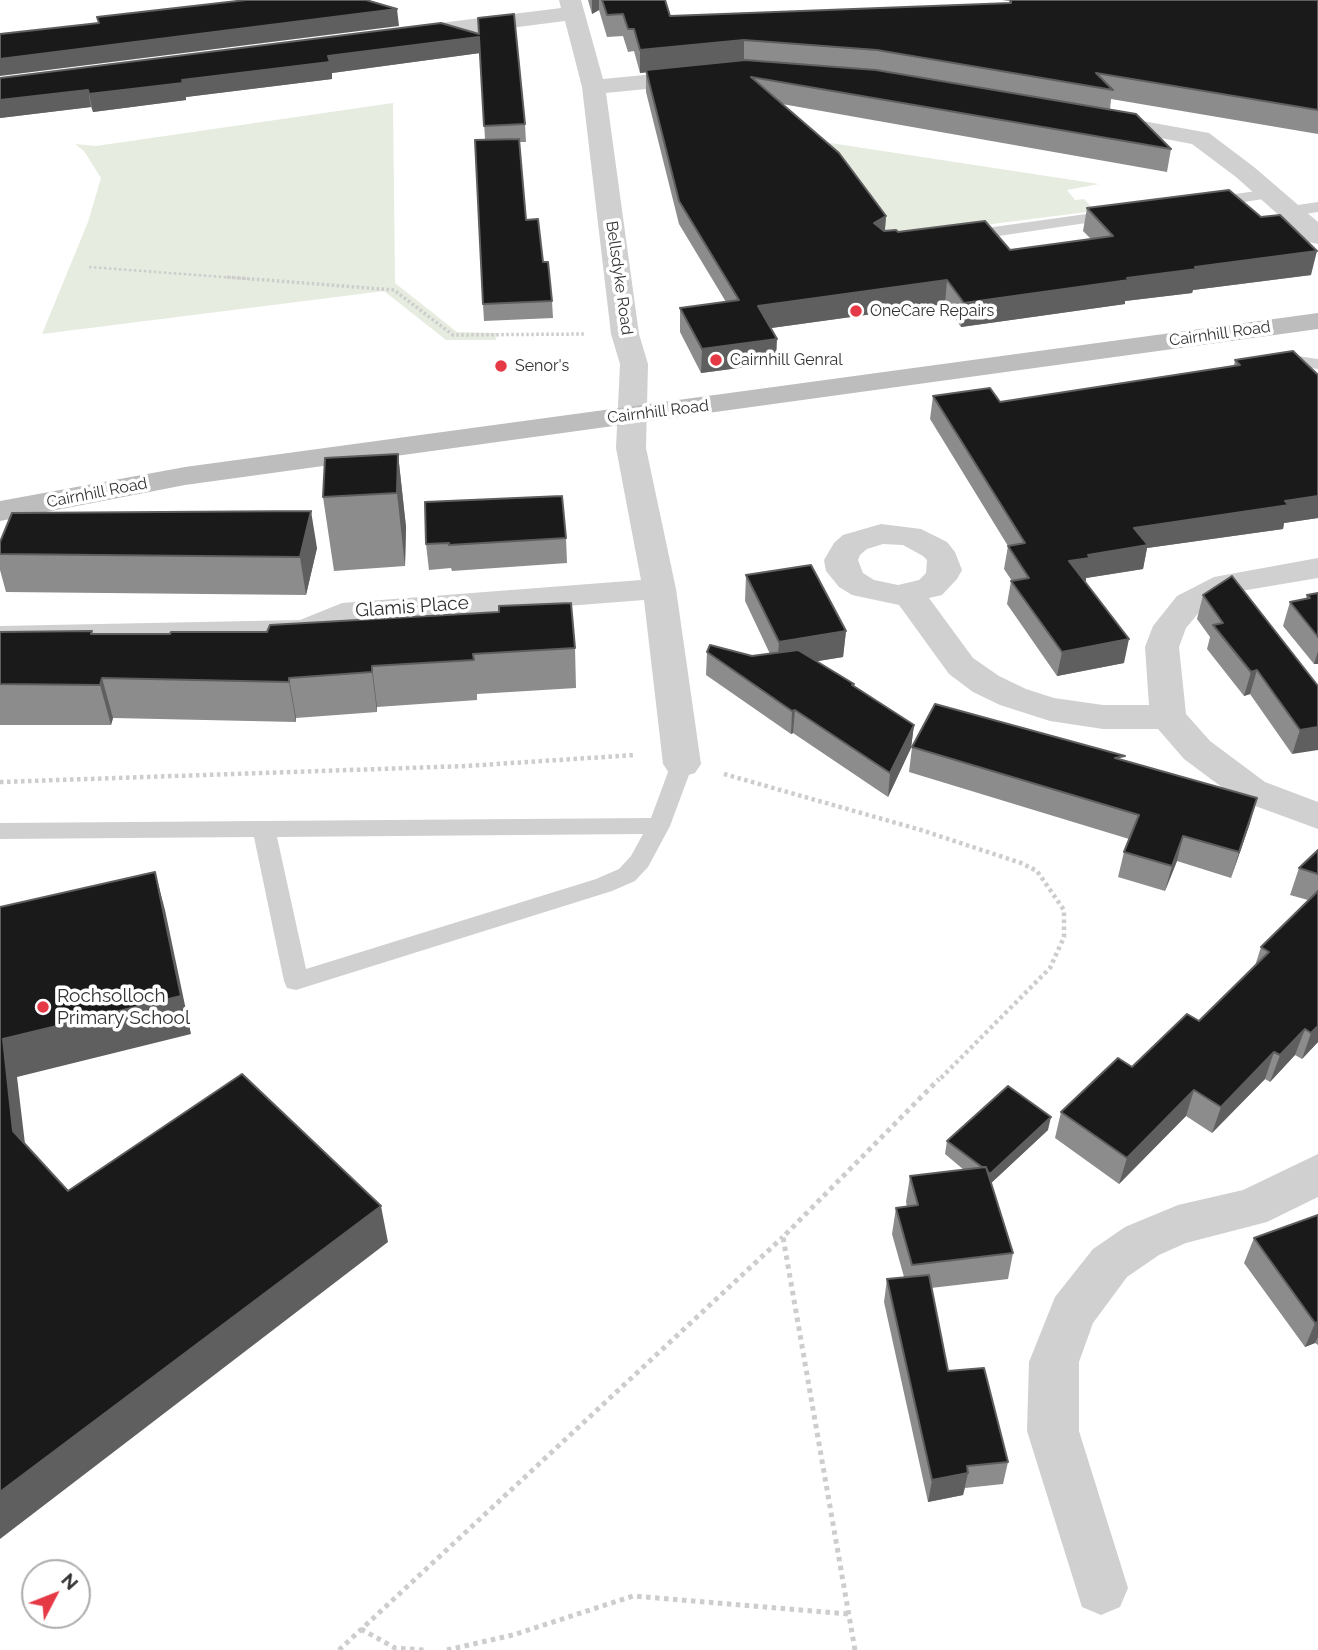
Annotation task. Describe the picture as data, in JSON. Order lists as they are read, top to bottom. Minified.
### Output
{"streets":{"main road":["Cairnhill Road"],"street":["Bellsdyke Road","Glamis Place"]},"crossings":[["Bellsdyke Road","Cairnhill Road"],["Bellsdyke Road","Glamis Place"]],"places":["OneCare Repairs","Cairnhill Genral","Senor's","Rochsolloch Primary School"],"north":"top right"}
